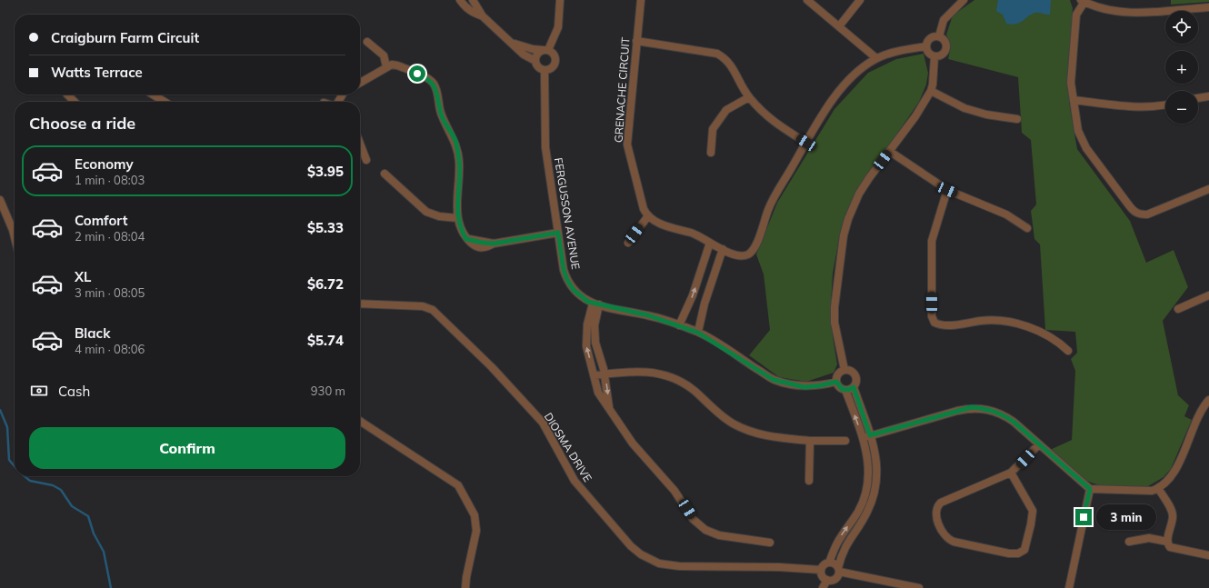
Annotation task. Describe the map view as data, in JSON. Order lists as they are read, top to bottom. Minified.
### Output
{"streets":{"street":["GRENACHE CIRCUIT","FERGUSSON AVENUE","DIOSMA DRIVE"]},"page":{"map_buttons":["+","−"],"banner":["Craigburn Farm Circuit","Watts Terrace"],"heading":"Choose a ride","list":[{"name":"Economy","note":"1 min · 08:03","value":"$3.95"},{"name":"Comfort","note":"2 min · 08:04","value":"$5.33"},{"name":"XL","note":"3 min · 08:05","value":"$6.72"},{"name":"Black","note":"4 min · 08:06","value":"$5.74"}],"pay":["Cash","930 m"],"buttons":"Confirm","bubble":"3 min"}}
